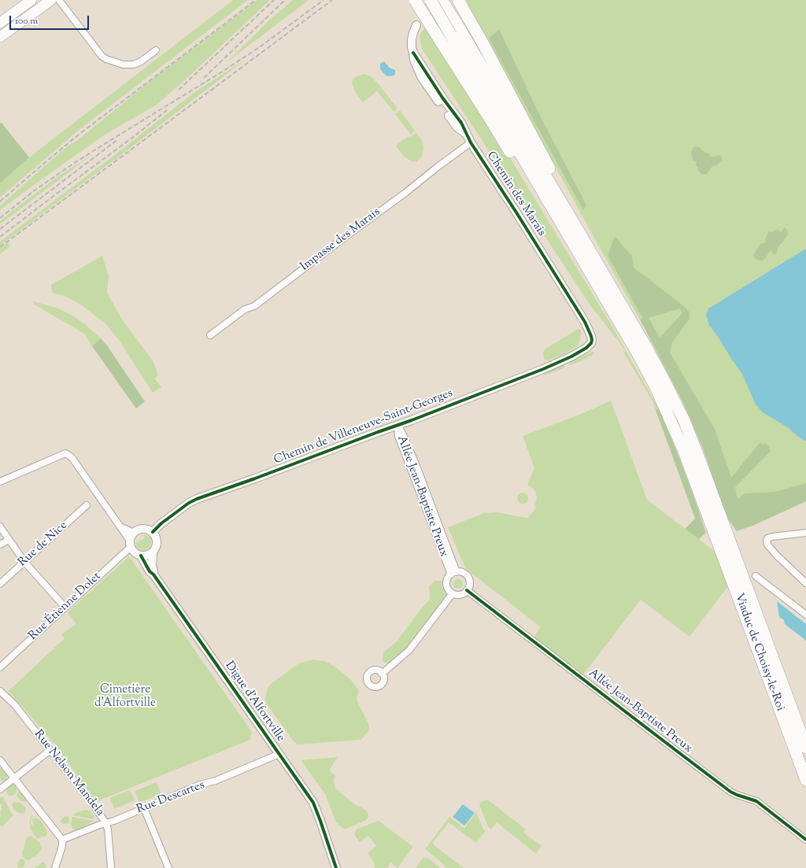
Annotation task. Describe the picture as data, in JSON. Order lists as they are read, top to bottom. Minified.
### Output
{"streets":{"highway":["Viaduc de Choisy-le-Roi"],"street":["Chemin des Marais","Impasse des Marais","Chemin de Villeneuve-Saint-Georges","Allée Jean-Baptiste Preux","Rue de Nice","Rue Étienne Dolet","Digue d'Alfortville","Rue Nelson Mandela","Rue Descartes"]},"crossings":[["Chemin des Marais","Impasse des Marais"],["Chemin des Marais","Chemin de Villeneuve-Saint-Georges"],["Chemin de Villeneuve-Saint-Georges","Allée Jean-Baptiste Preux"],["Chemin de Villeneuve-Saint-Georges","Rue Étienne Dolet"],["Chemin de Villeneuve-Saint-Georges","Digue d'Alfortville"],["Rue Étienne Dolet","Digue d'Alfortville"],["Digue d'Alfortville","Rue Descartes"],["Rue Nelson Mandela","Rue Descartes"]],"parks":["Cimetière d'Alfortville"],"scale_bar":"100 m"}
